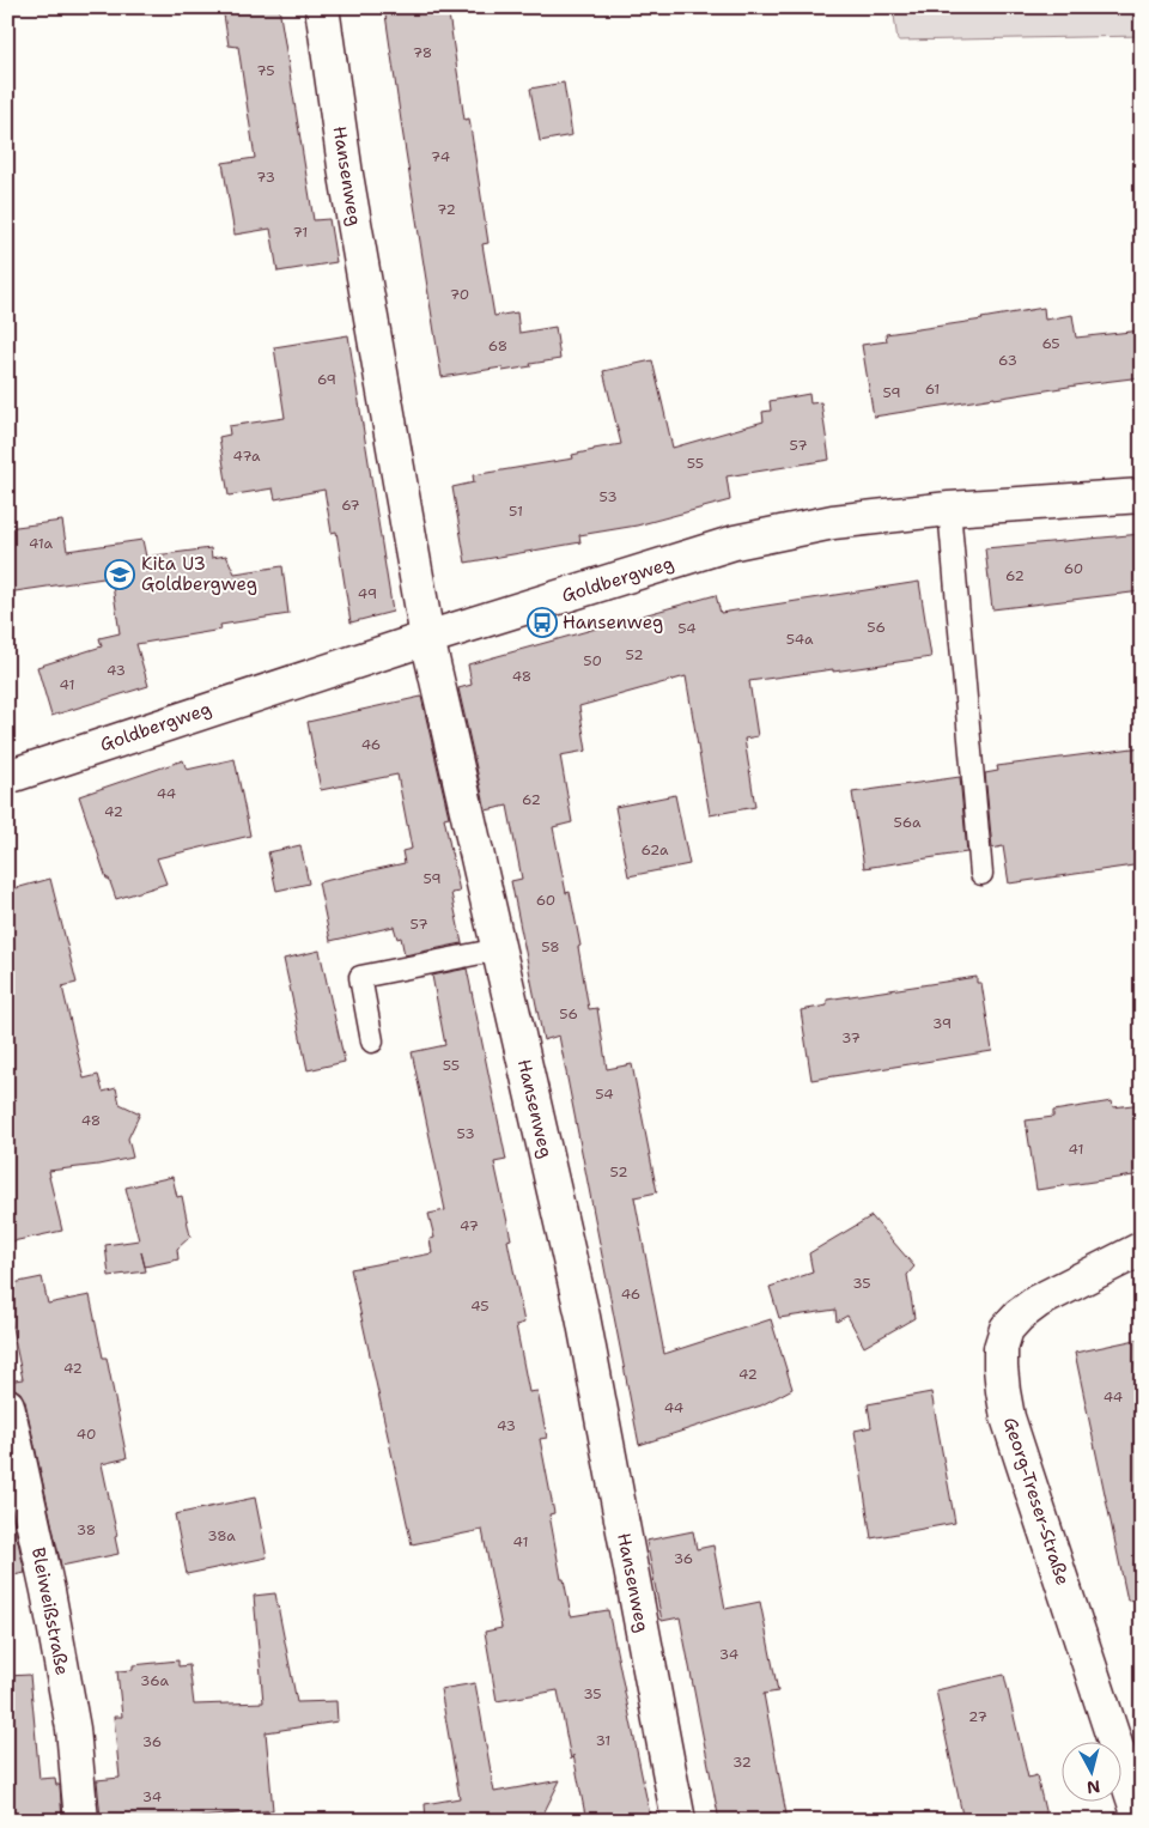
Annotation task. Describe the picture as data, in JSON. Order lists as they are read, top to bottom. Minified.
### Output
{"streets":{"street":["Hansenweg","Goldbergweg","Georg-Treser-Straße","Bleiweißstraße"]},"crossings":[["Hansenweg","Goldbergweg"]],"places":{"school or university":["Kita U3 Goldbergweg"],"bus stop":["Hansenweg"]},"house_numbers":["78","75","74","73","72","71","70","65","68","63","69","61","59","57","47a","55","53","67","51","41a","60","62","49","56","54","54a","52","50","43","48","41","46","44","62","42","56a","62a","59","60","57","58","56","39","37","55","54","48","53","41","52","47","35","46","45","42","42","44","44","43","40","38","38a","41","36","34","36a","35","27","31","36","32","34"],"north":"bottom"}
